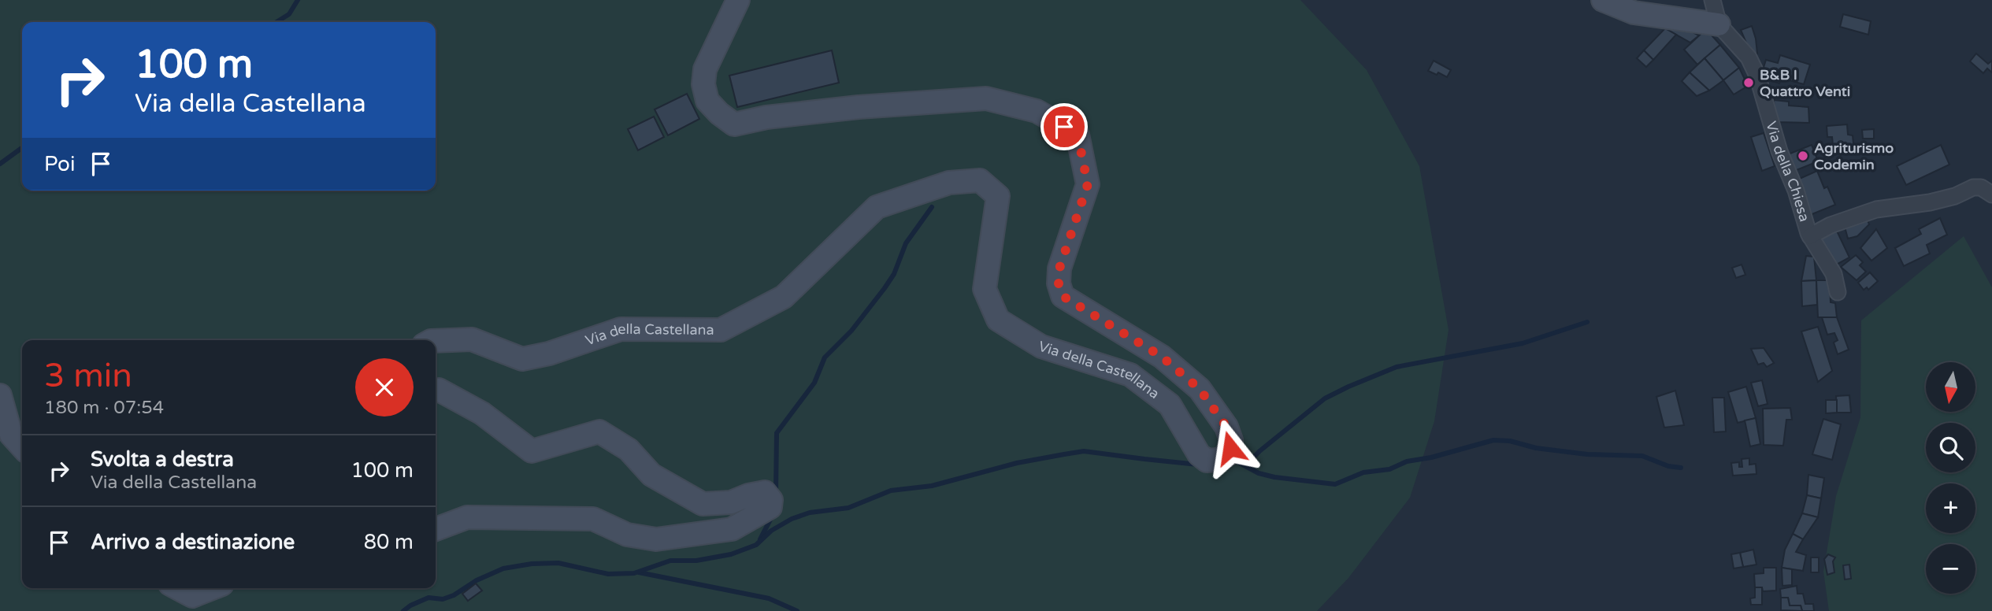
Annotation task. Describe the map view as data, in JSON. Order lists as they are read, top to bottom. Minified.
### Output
{"streets":{"street":["Via della Chiesa","Via della Castellana"]},"places":["B&B I Quattro Venti","Agriturismo Codemin"],"north":"bottom","page":{"turn":["100 m","Via della Castellana"],"then":"Poi","heading":["3 min","180 m · 07:54"],"map_buttons":["+","−"],"list":[{"name":"Svolta a destra","note":"Via della Castellana","value":"100 m"},{"name":"Arrivo a destinazione","value":"80 m"}]}}
